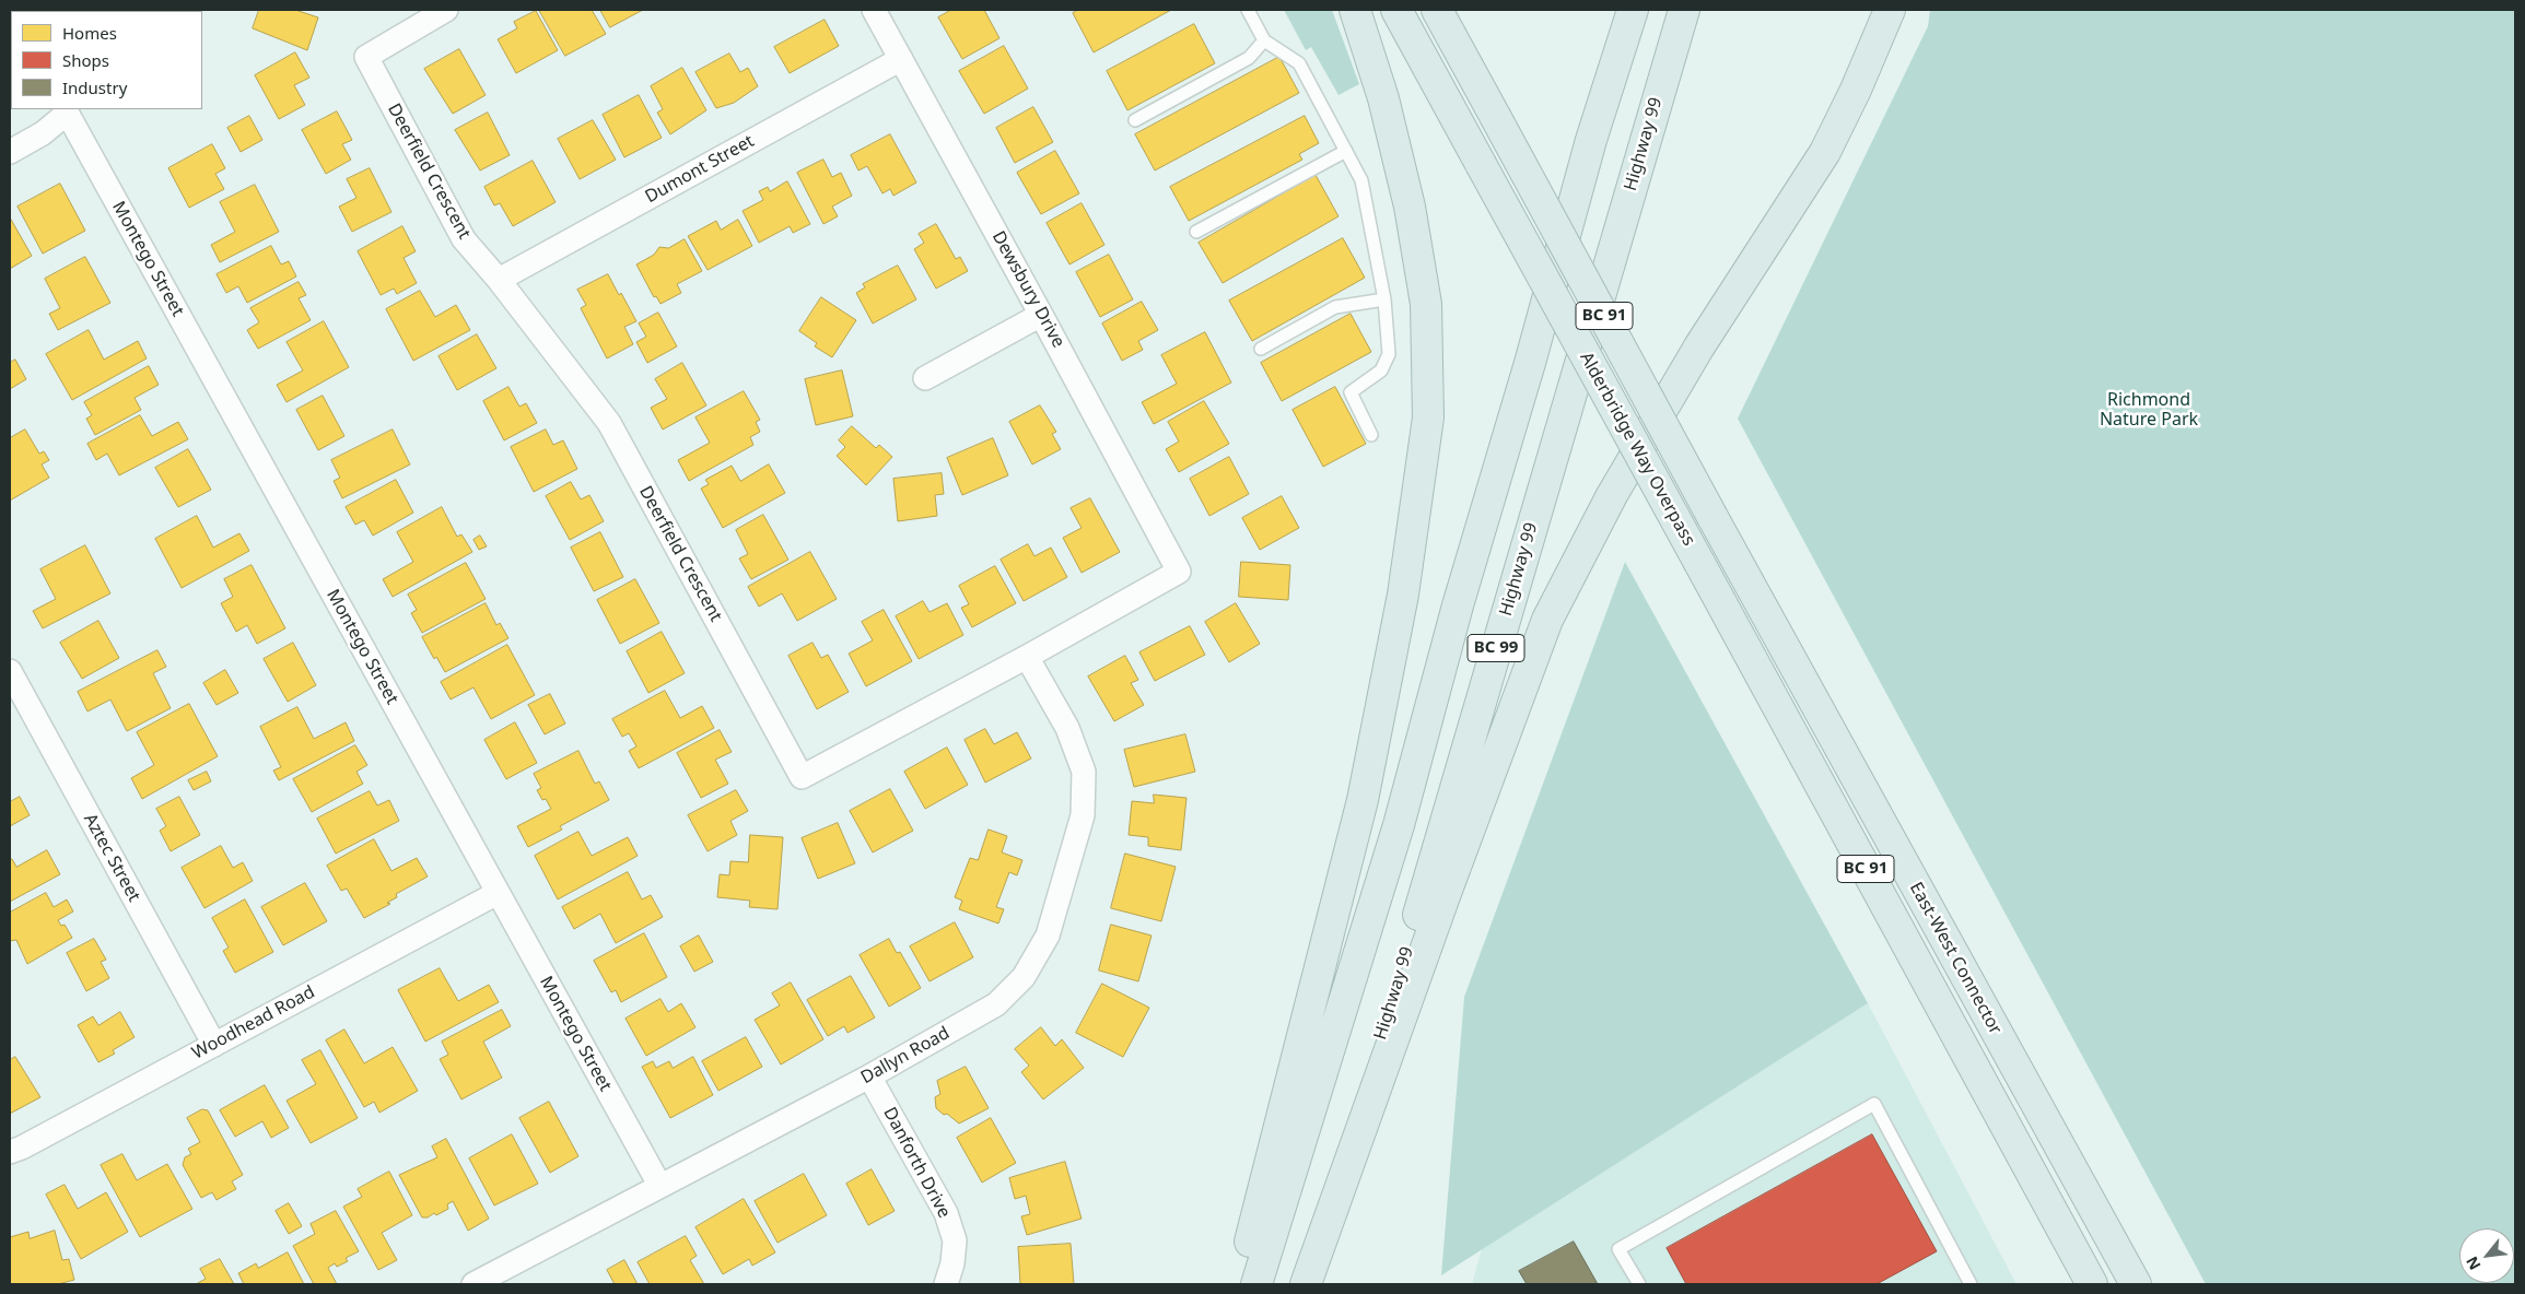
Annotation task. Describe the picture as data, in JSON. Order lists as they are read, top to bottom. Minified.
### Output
{"streets":{"highway":["Highway 99","BC 91","Alderbridge Way Overpass","BC 99","East-West Connector"],"street":["Dumont Street","Deerfield Crescent","Montego Street","Dewsbury Drive","Aztec Street","Woodhead Road","Dallyn Road","Danforth Drive"]},"crossings":[["Dumont Street","Deerfield Crescent"],["Dumont Street","Dewsbury Drive"],["Deerfield Crescent","Dewsbury Drive"],["Deerfield Crescent","Dallyn Road"],["Montego Street","Woodhead Road"],["Montego Street","Dallyn Road"],["BC 91","Alderbridge Way Overpass"],["Alderbridge Way Overpass","East-West Connector"],["Aztec Street","Woodhead Road"],["Dallyn Road","Danforth Drive"]],"parks":["Richmond Nature Park"],"legend":["Homes","Shops","Industry"],"north":"bottom left"}
